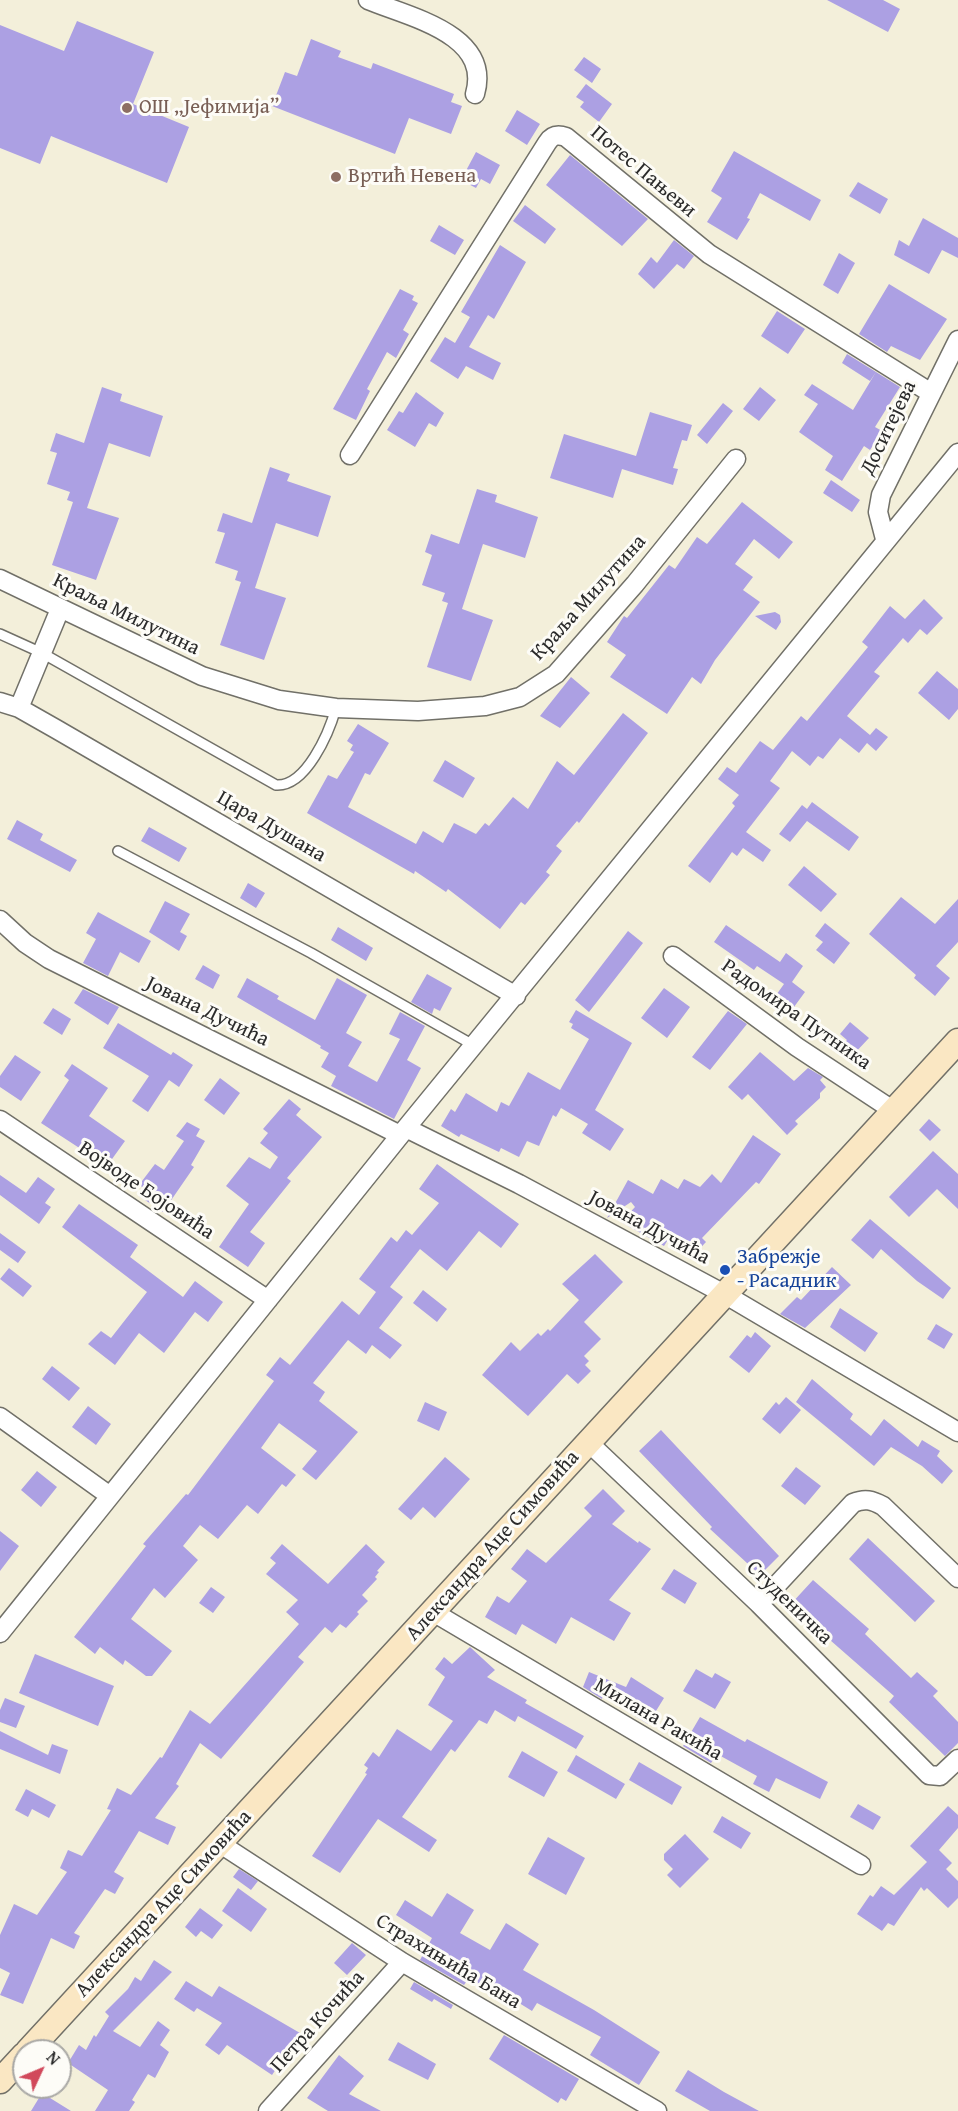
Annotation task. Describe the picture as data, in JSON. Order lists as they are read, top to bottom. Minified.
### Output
{"streets":{"street":["Потес Пањеви","Доситејева","Краља Милутина","Цара Душана","Јована Дучића","Радомира Путника","Војводе Бојовића","Александра Аце Симовића","Студеничка","Милана Ракића","Страхињића Бана","Петра Кочића"]},"crossings":[["Потес Пањеви","Доситејева"],["Јована Дучића","Александра Аце Симовића"],["Радомира Путника","Александра Аце Симовића"],["Александра Аце Симовића","Студеничка"],["Александра Аце Симовића","Милана Ракића"],["Александра Аце Симовића","Страхињића Бана"],["Страхињића Бана","Петра Кочића"]],"places":["ОШ „Јефимија”","Вртић Невена","Забрежје - Расадник"],"north":"top right"}
